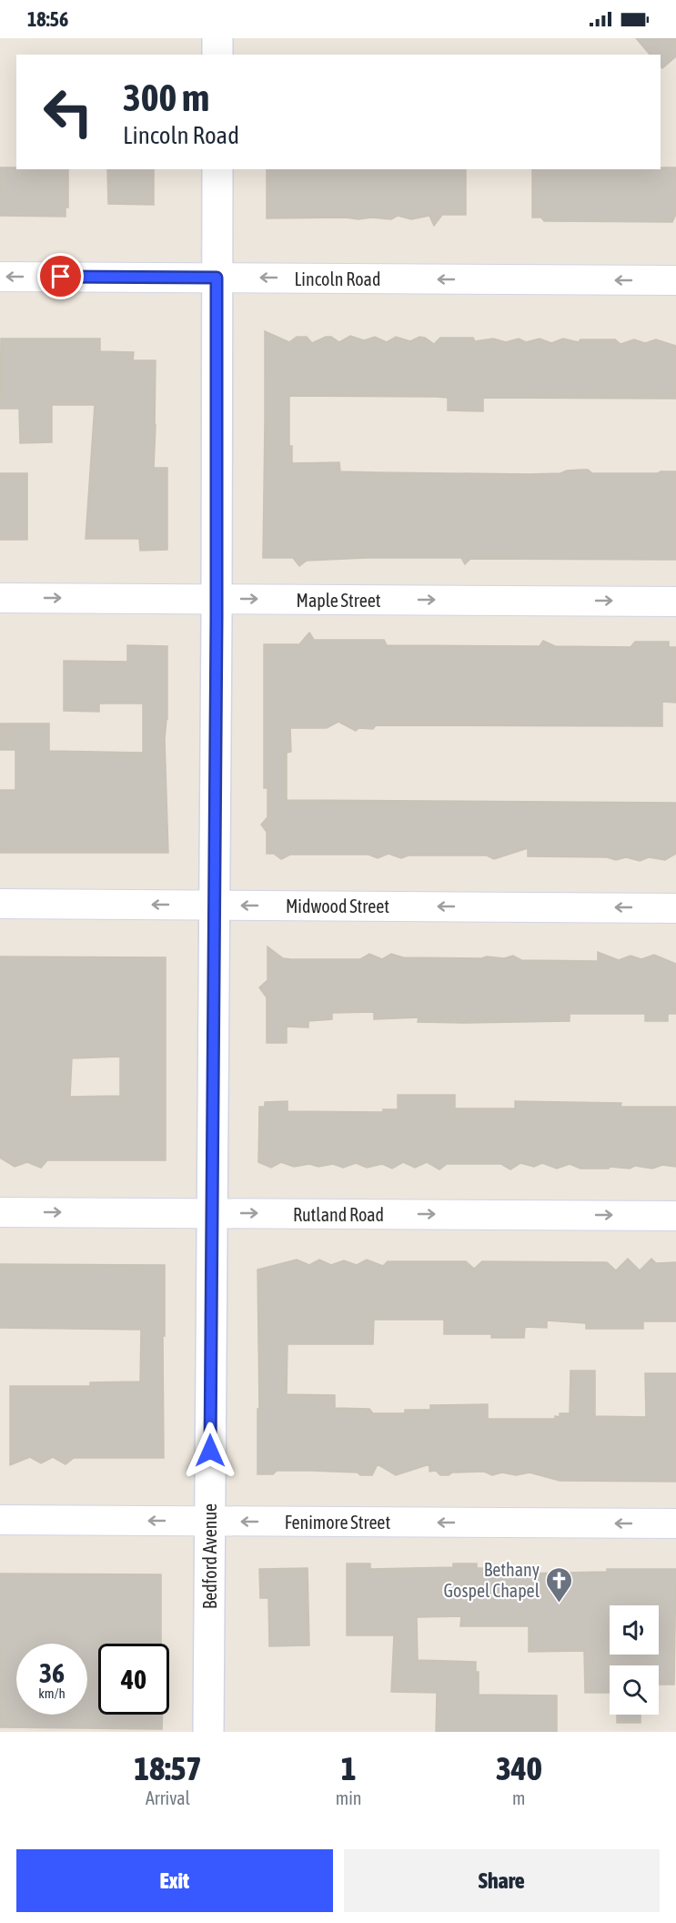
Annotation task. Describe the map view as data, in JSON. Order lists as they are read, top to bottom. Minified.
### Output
{"streets":{"street":["Lincoln Road","Maple Street","Midwood Street","Rutland Road","Fenimore Street","Bedford Avenue"]},"crossings":[["Lincoln Road","Bedford Avenue"],["Maple Street","Bedford Avenue"],["Midwood Street","Bedford Avenue"],["Rutland Road","Bedford Avenue"],["Fenimore Street","Bedford Avenue"]],"one_way":["Lincoln Road","Maple Street","Midwood Street","Rutland Road","Fenimore Street"],"places":{"church":["Bethany Gospel Chapel"]},"page":{"status":"18:56","turn":["300 m","Lincoln Road"],"speed":"36 km/h","limit":"40","eta":["18:57","Arrival","1","min","340","m"],"buttons":["Exit","Share"]}}
